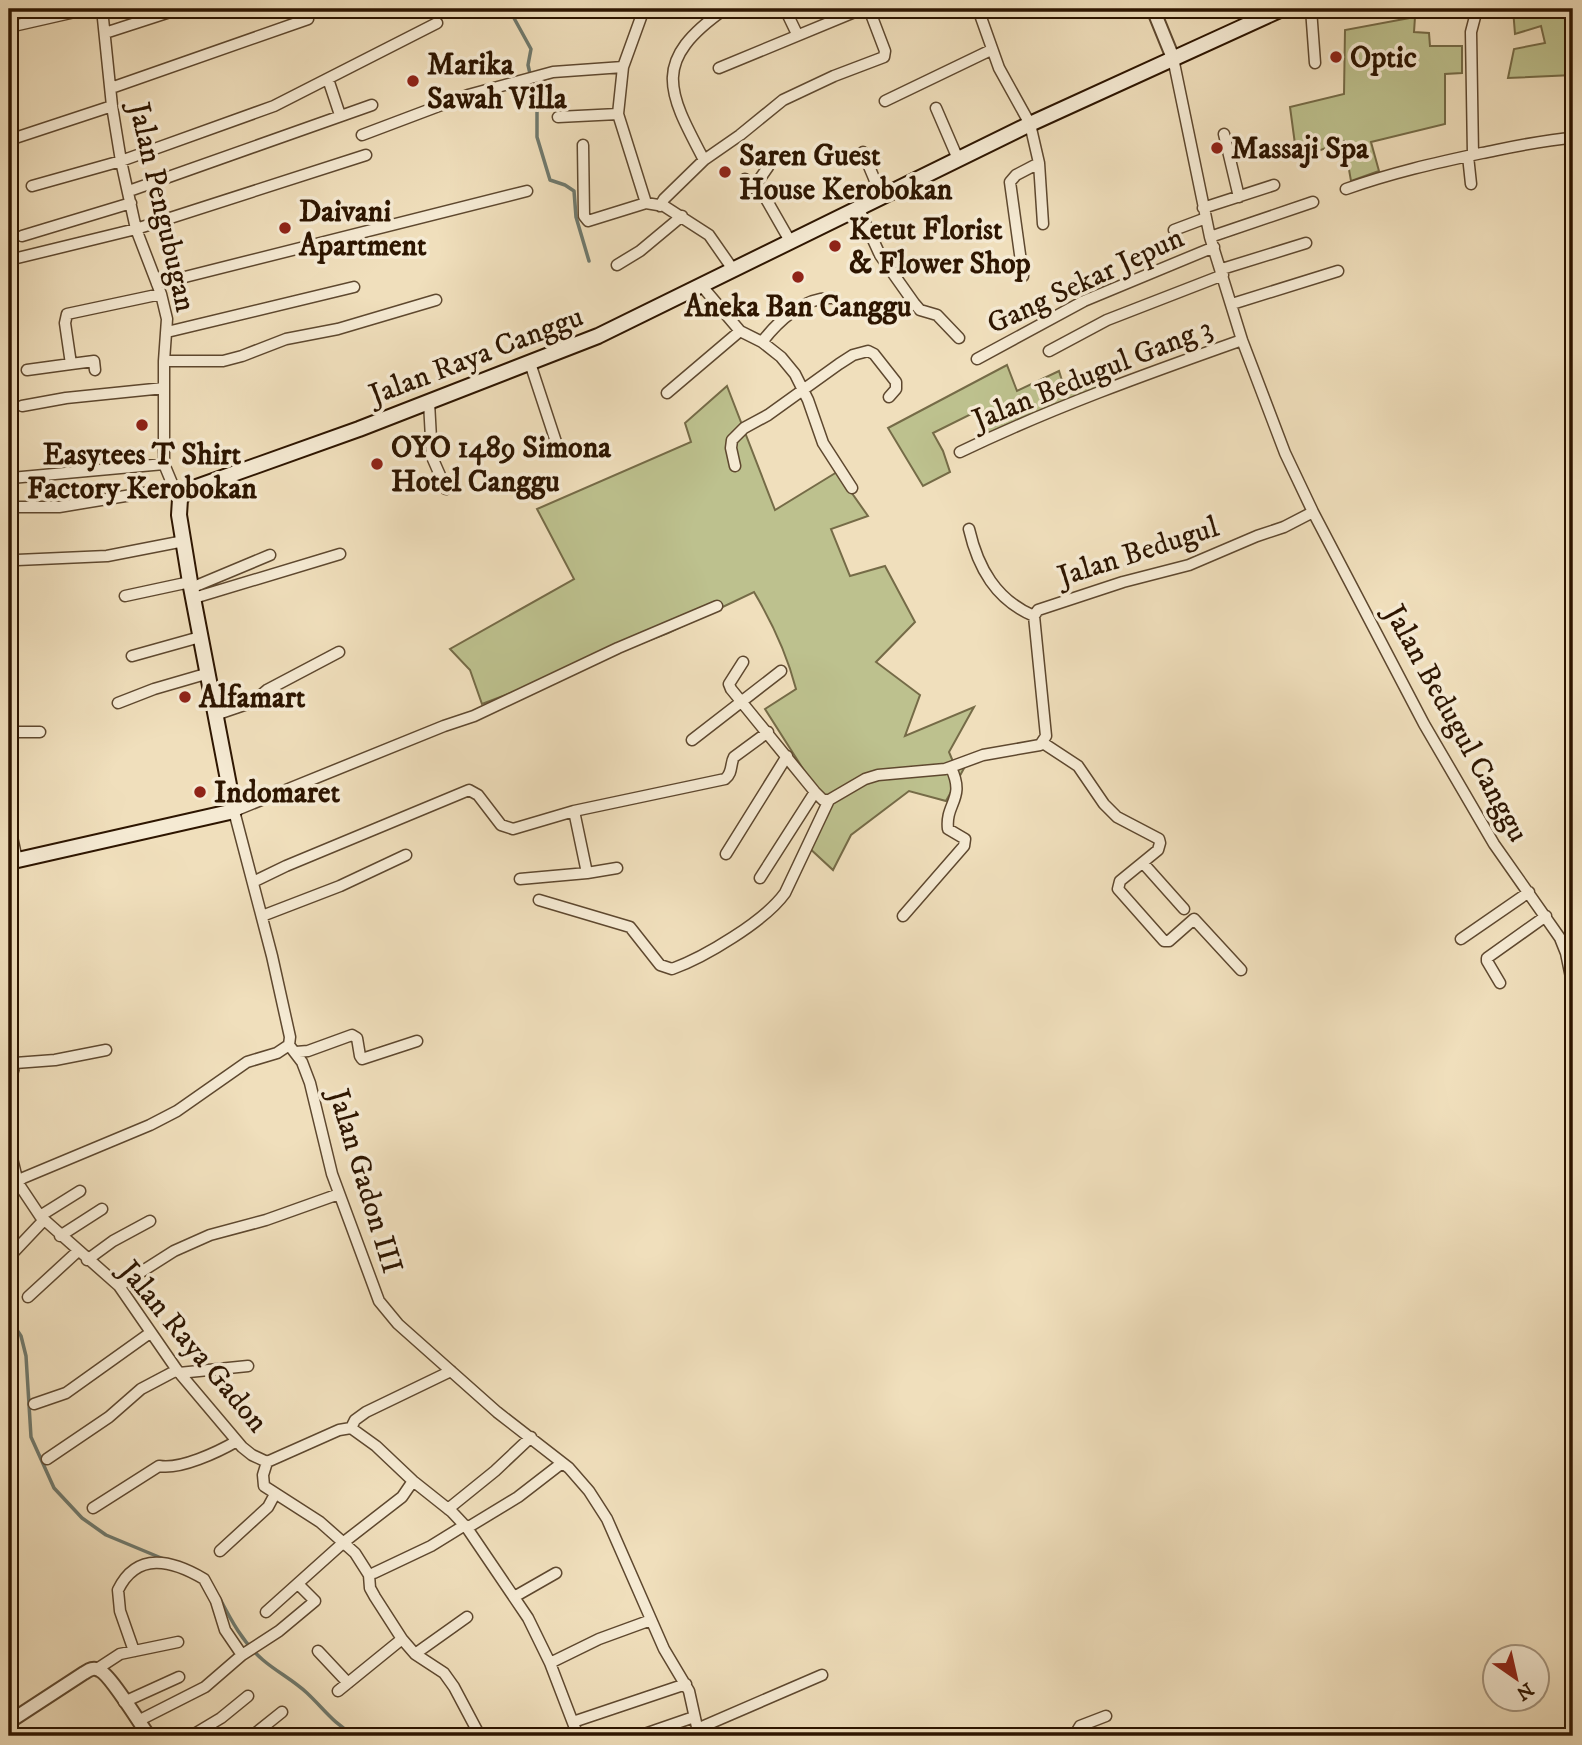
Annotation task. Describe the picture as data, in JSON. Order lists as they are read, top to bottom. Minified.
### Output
{"streets":{"main road":["Jalan Raya Canggu"],"street":["Jalan Pengubugan","Gang Sekar Jepun","Jalan Bedugul Gang 3","Jalan Bedugul","Jalan Bedugul Canggu","Jalan Gadon III","Jalan Raya Gadon"]},"crossings":[["Jalan Pengubugan","Jalan Raya Canggu"],["Jalan Bedugul","Jalan Bedugul Canggu"]],"places":["Optic","Marika Sawah Villa","Massaji Spa","Saren Guest House Kerobokan","Daivani Apartment","Ketut Florist & Flower Shop","Aneka Ban Canggu","Easytees T Shirt Factory Kerobokan","OYO 1489 Simona Hotel Canggu","Alfamart","Indomaret"],"north":"bottom right"}
